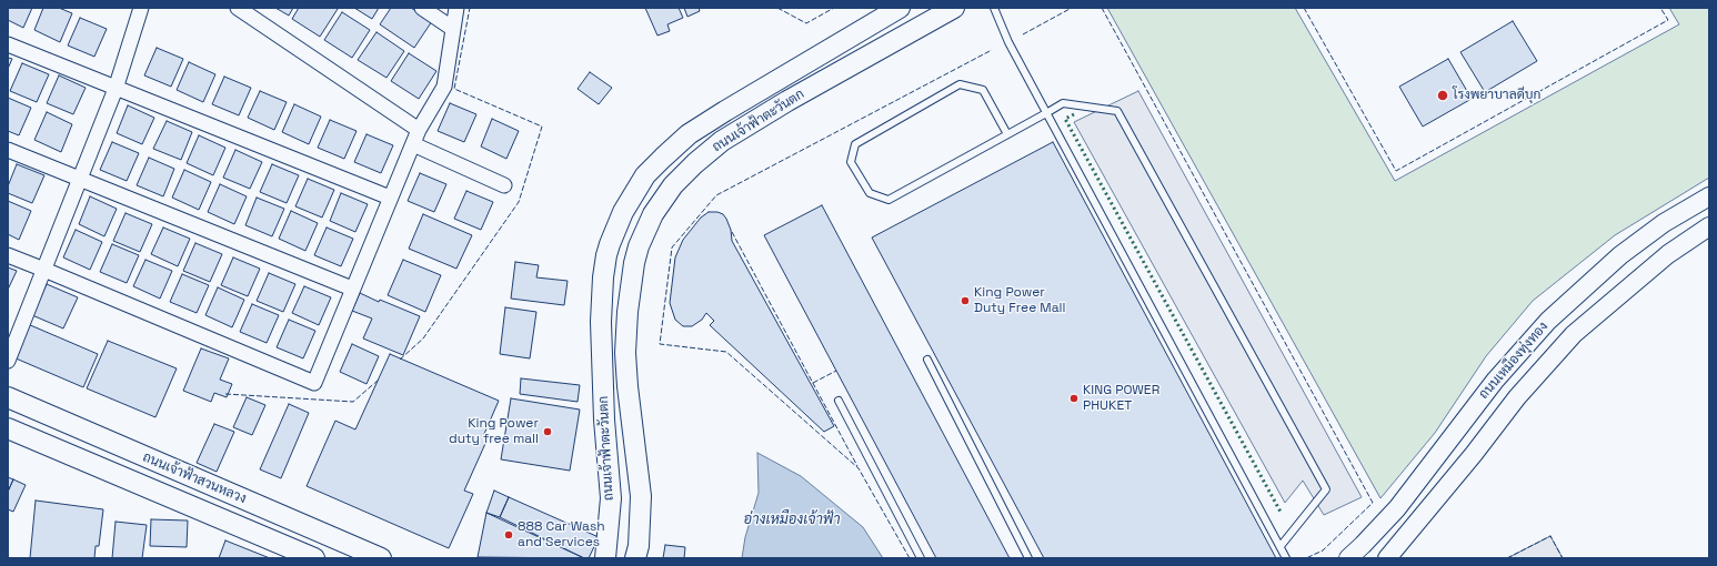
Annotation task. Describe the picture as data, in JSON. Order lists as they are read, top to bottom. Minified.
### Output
{"streets":{"main road":["ถนนเจ้าฟ้าตะวันตก","ถนนเจ้าฟ้าสวนหลวง"],"street":["ถนนเหมืองทุ่งทอง"]},"water":["อ่างเหมืองเจ้าฟ้า"],"places":["โรงพยาบาลดีบุก","King Power Duty Free Mall","KING POWER PHUKET","King Power duty free mall","888 Car Wash and Services"]}
